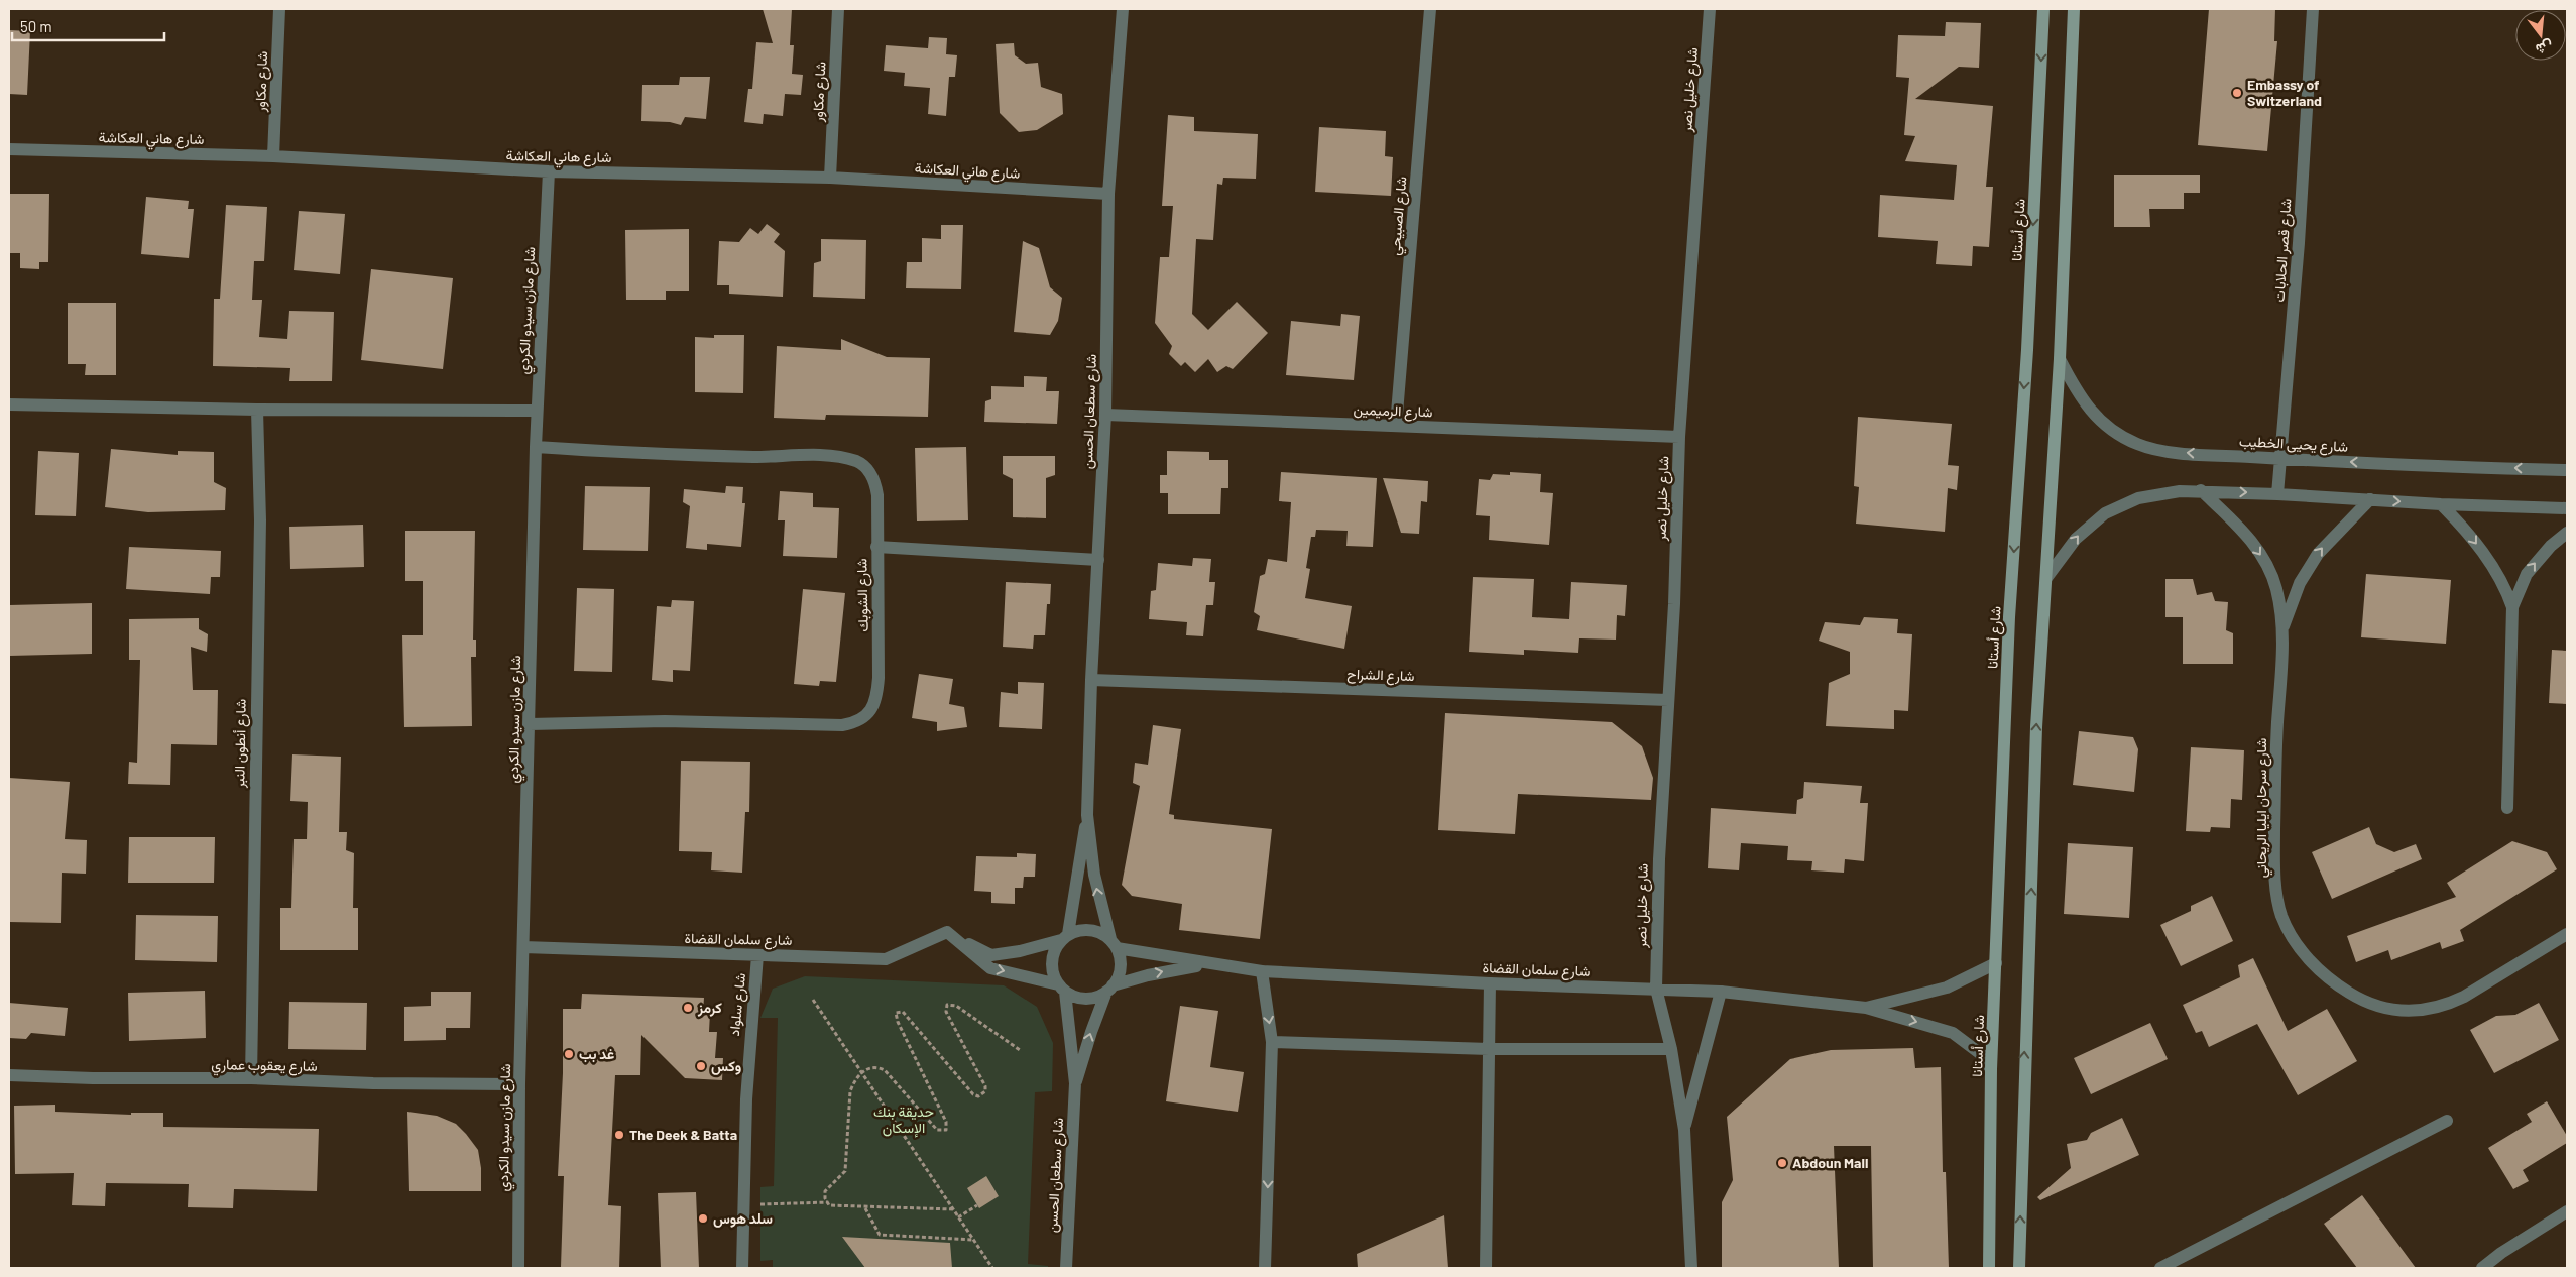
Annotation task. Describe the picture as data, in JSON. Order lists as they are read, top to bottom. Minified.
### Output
{"streets":{"street":["شارع مكاور","شارع خليل نصر","شارع هاني العكاشة","شارع الصبيحي","شارع أستانا","شارع قصر الحلابات","شارع مازن سيدو الكردي","شارع الرميمين","شارع سطعان الحسن","شارع يحيى الخطيب","شارع الشوبك","شارع الشراح","شارع أنطون النبر","شارع سرحان ايليا الريحاني","شارع سلمان القضاة","شارع سلواد","شارع يعقوب عماري"]},"crossings":[["شارع مكاور","شارع هاني العكاشة"],["شارع خليل نصر","شارع الرميمين"],["شارع خليل نصر","شارع الشراح"],["شارع خليل نصر","شارع سلمان القضاة"],["شارع هاني العكاشة","شارع مازن سيدو الكردي"],["شارع هاني العكاشة","شارع سطعان الحسن"],["شارع الصبيحي","شارع الرميمين"],["شارع أستانا","شارع سلمان القضاة"],["شارع قصر الحلابات","شارع يحيى الخطيب"],["شارع مازن سيدو الكردي","شارع الشوبك"],["شارع مازن سيدو الكردي","شارع سلمان القضاة"],["شارع مازن سيدو الكردي","شارع يعقوب عماري"],["شارع الرميمين","شارع سطعان الحسن"],["شارع سطعان الحسن","شارع الشراح"],["شارع سطعان الحسن","شارع سلمان القضاة"],["شارع أنطون النبر","شارع يعقوب عماري"],["شارع سلمان القضاة","شارع سلواد"]],"parks":["حديقة بنك الإسكان"],"places":["Embassy of Switzerland","كرمز","غد بب","وكس","The Deek & Batta","Abdoun Mall","سلد هوس"],"scale_bar":"50 m","north":"bottom"}
